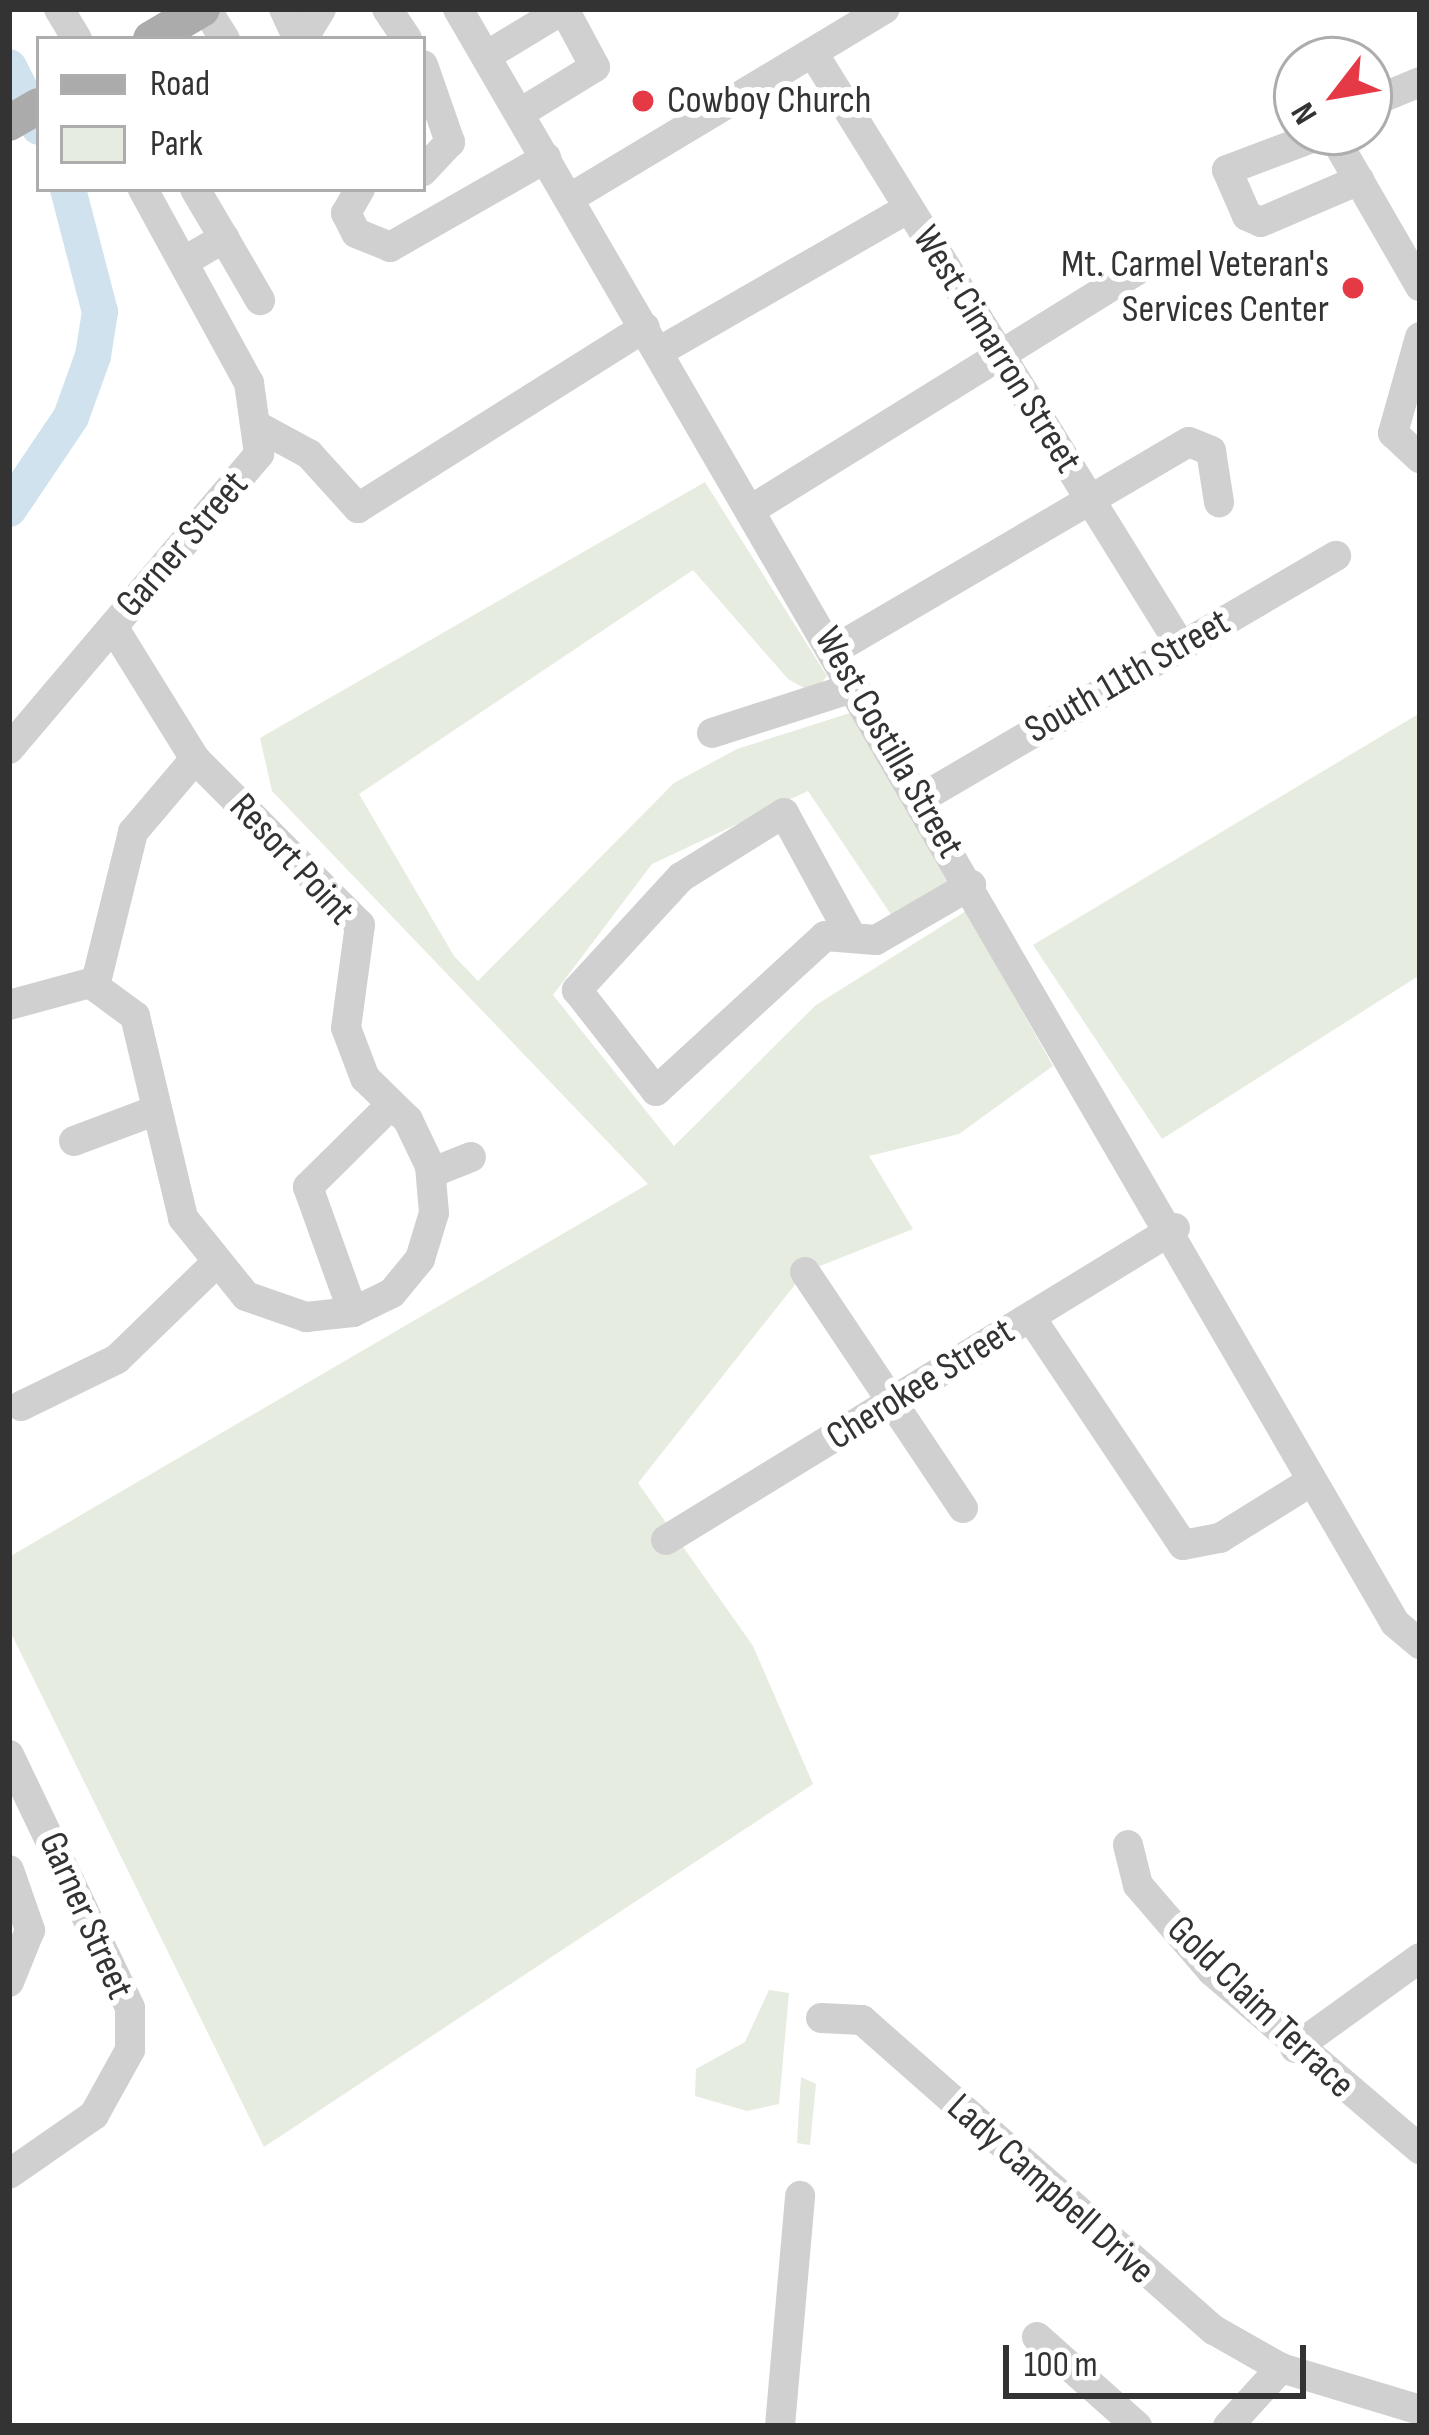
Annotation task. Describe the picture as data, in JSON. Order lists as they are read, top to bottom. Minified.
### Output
{"streets":{"street":["West Cimarron Street","Garner Street","South 11th Street","West Costilla Street","Resort Point","Cherokee Street","Gold Claim Terrace","Lady Campbell Drive"]},"crossings":[["West Cimarron Street","South 11th Street"],["Garner Street","Resort Point"],["South 11th Street","West Costilla Street"],["West Costilla Street","Cherokee Street"]],"places":["Cowboy Church","Mt. Carmel Veteran's Services Center"],"legend":["Road","Park"],"scale_bar":"100 m","north":"bottom left"}
